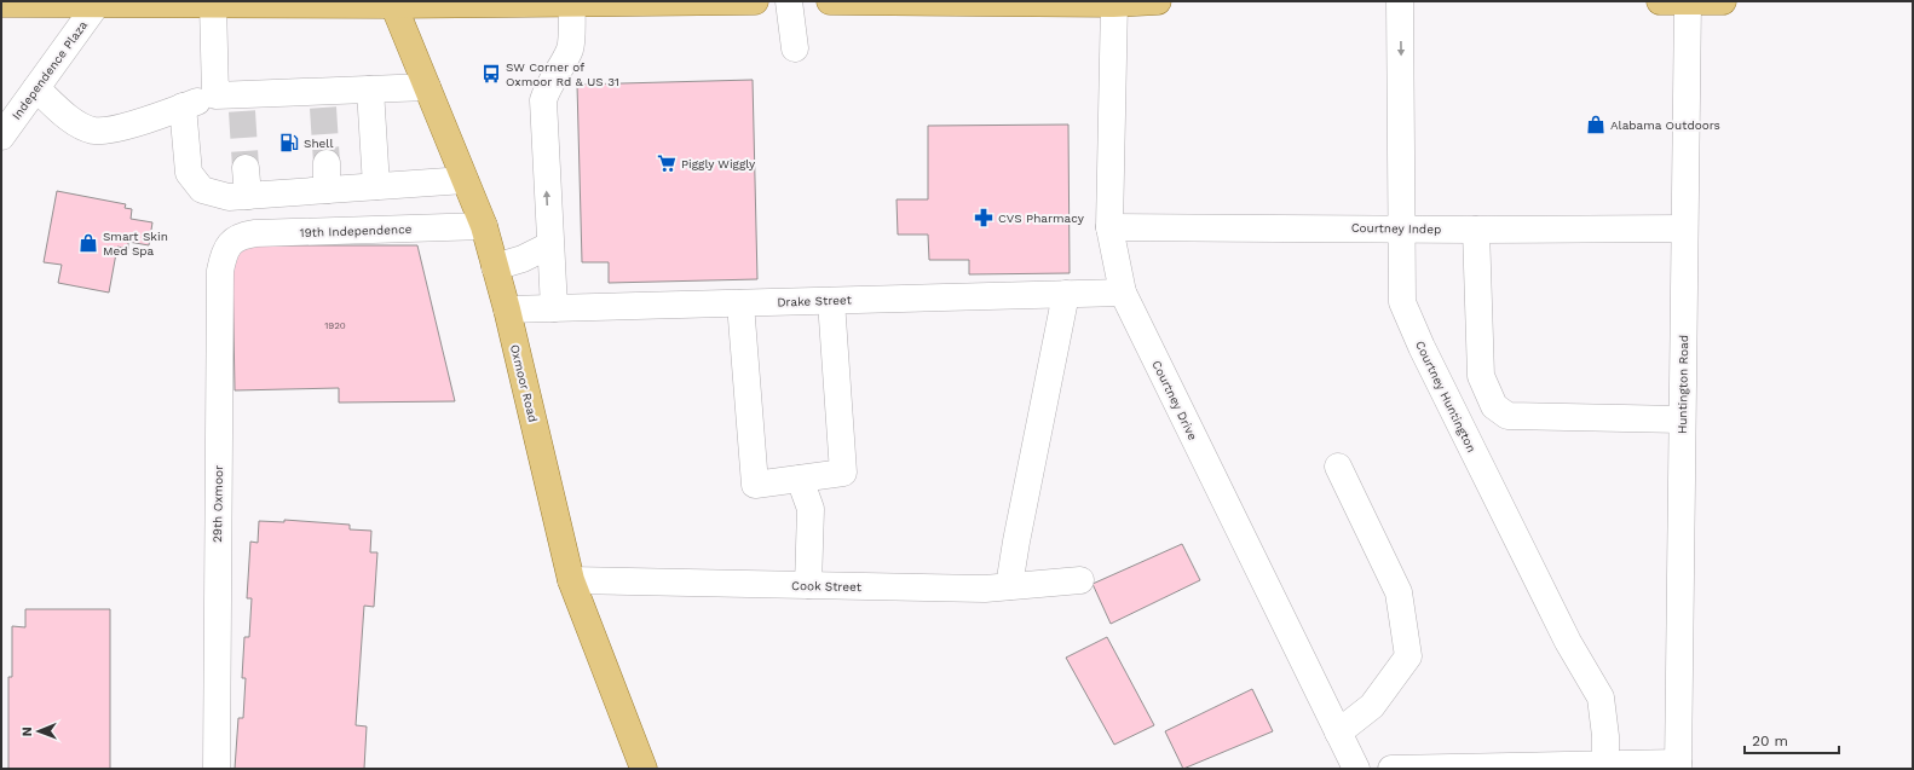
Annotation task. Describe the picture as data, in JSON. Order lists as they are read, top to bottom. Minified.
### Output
{"streets":{"main road":["Oxmoor Road"],"street":["Independence Plaza","Courtney Indep","19th Independence","Drake Street","Huntington Road","Courtney Huntington","Courtney Drive","29th Oxmoor","Cook Street"]},"crossings":[["Courtney Indep","Huntington Road"],["Courtney Indep","Courtney Huntington"],["Courtney Indep","Courtney Drive"],["19th Independence","Oxmoor Road"],["19th Independence","29th Oxmoor"],["Drake Street","Oxmoor Road"],["Drake Street","Courtney Drive"],["Oxmoor Road","Cook Street"]],"places":{"bus stop":["SW Corner of Oxmoor Rd & US 31"],"shop":["Alabama Outdoors","Smart Skin Med Spa"],"fuel station":["Shell"],"supermarket":["Piggly Wiggly"],"pharmacy":["CVS Pharmacy"]},"house_numbers":["1920"],"scale_bar":"20 m","north":"left"}
